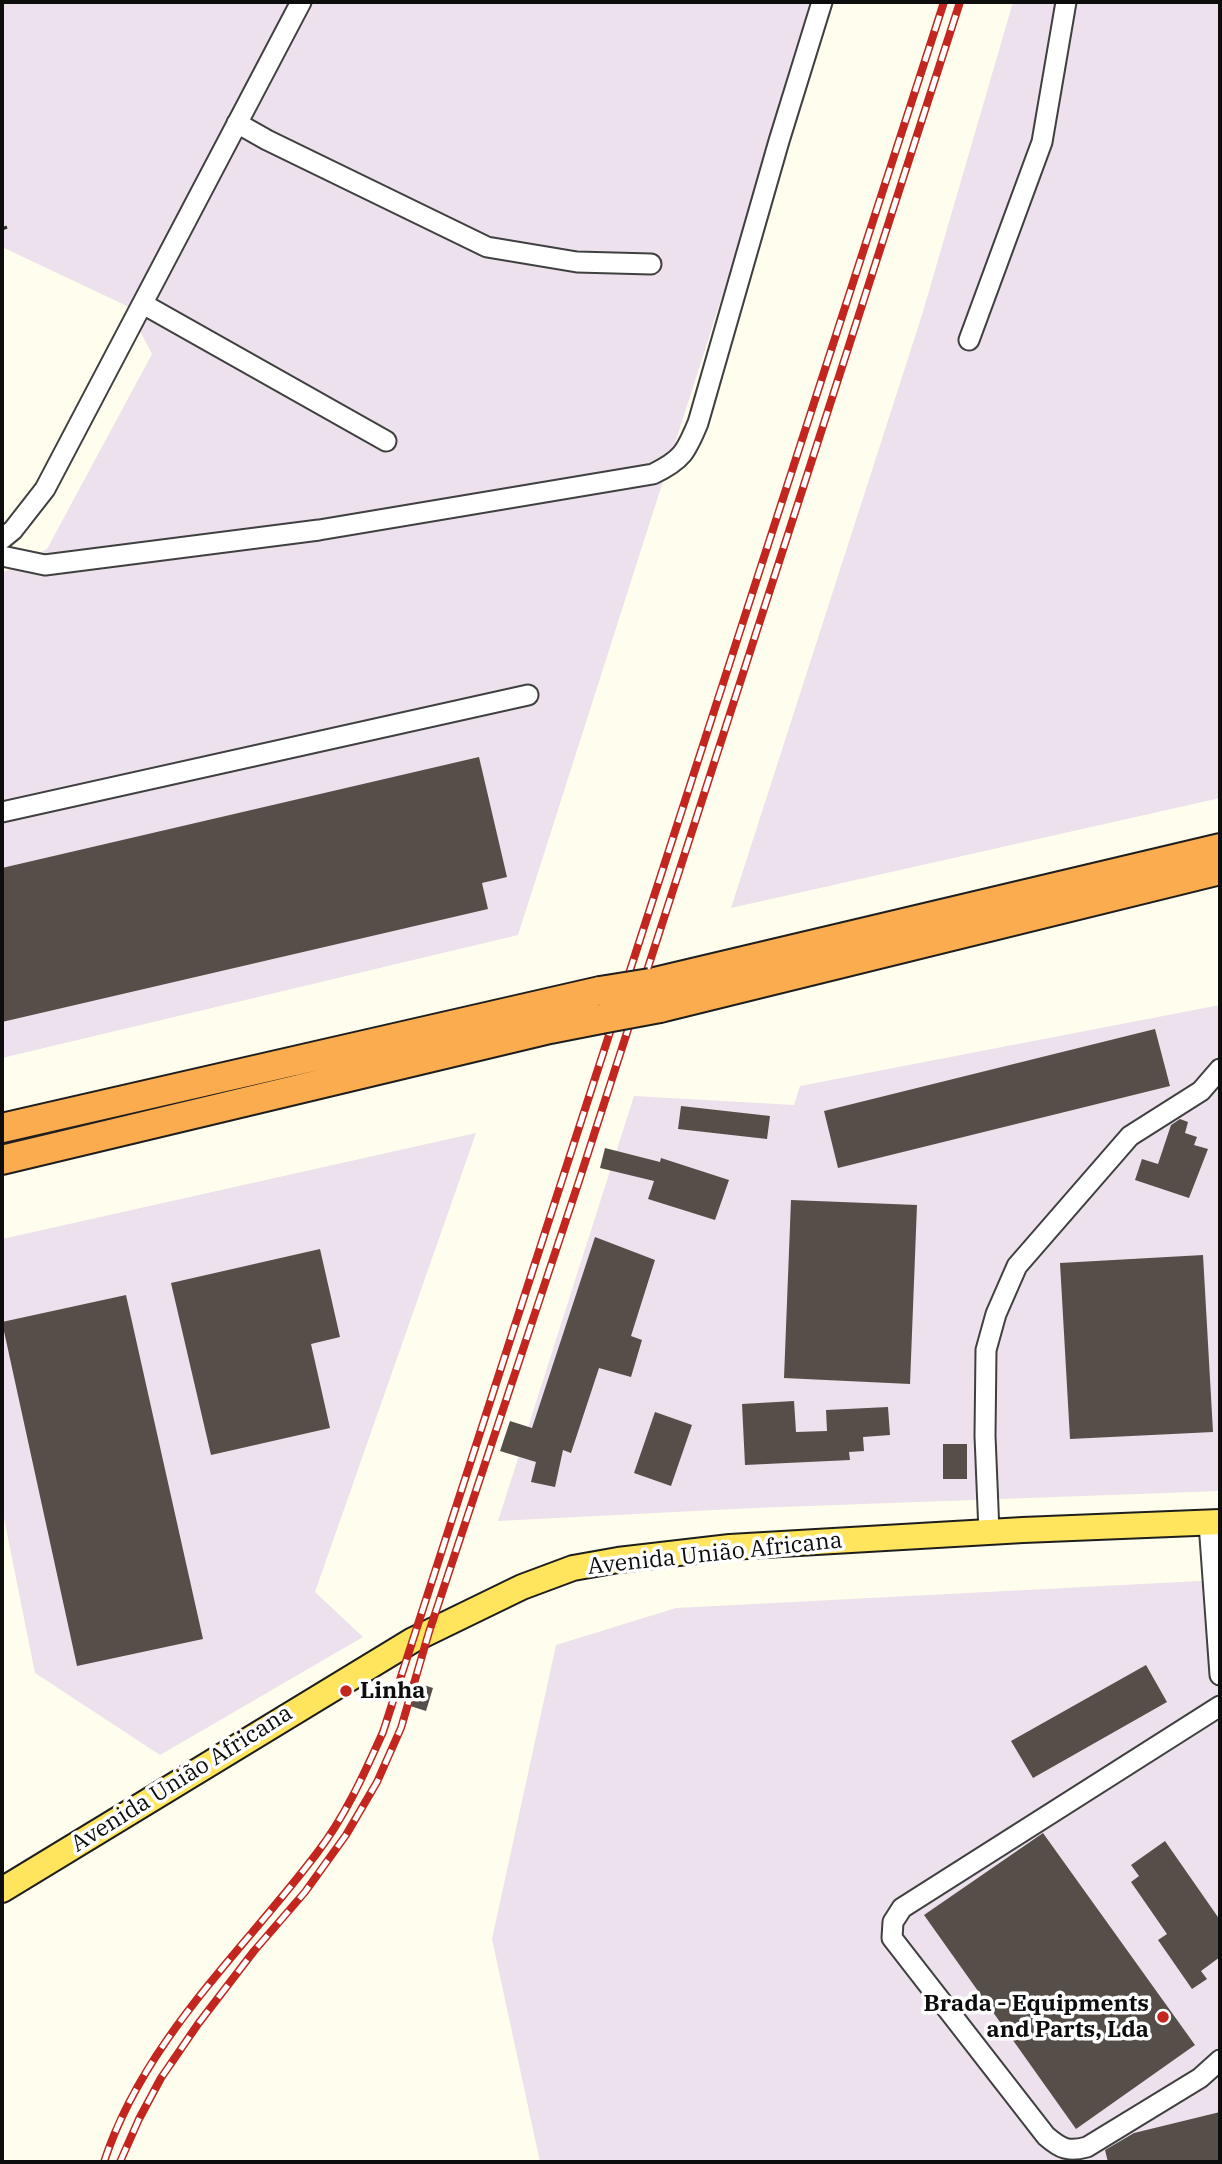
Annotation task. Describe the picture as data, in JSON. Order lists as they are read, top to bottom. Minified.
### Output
{"streets":{"main road":["Avenida União Africana"]},"places":["Linha","Brada - Equipments and Parts, Lda"]}
